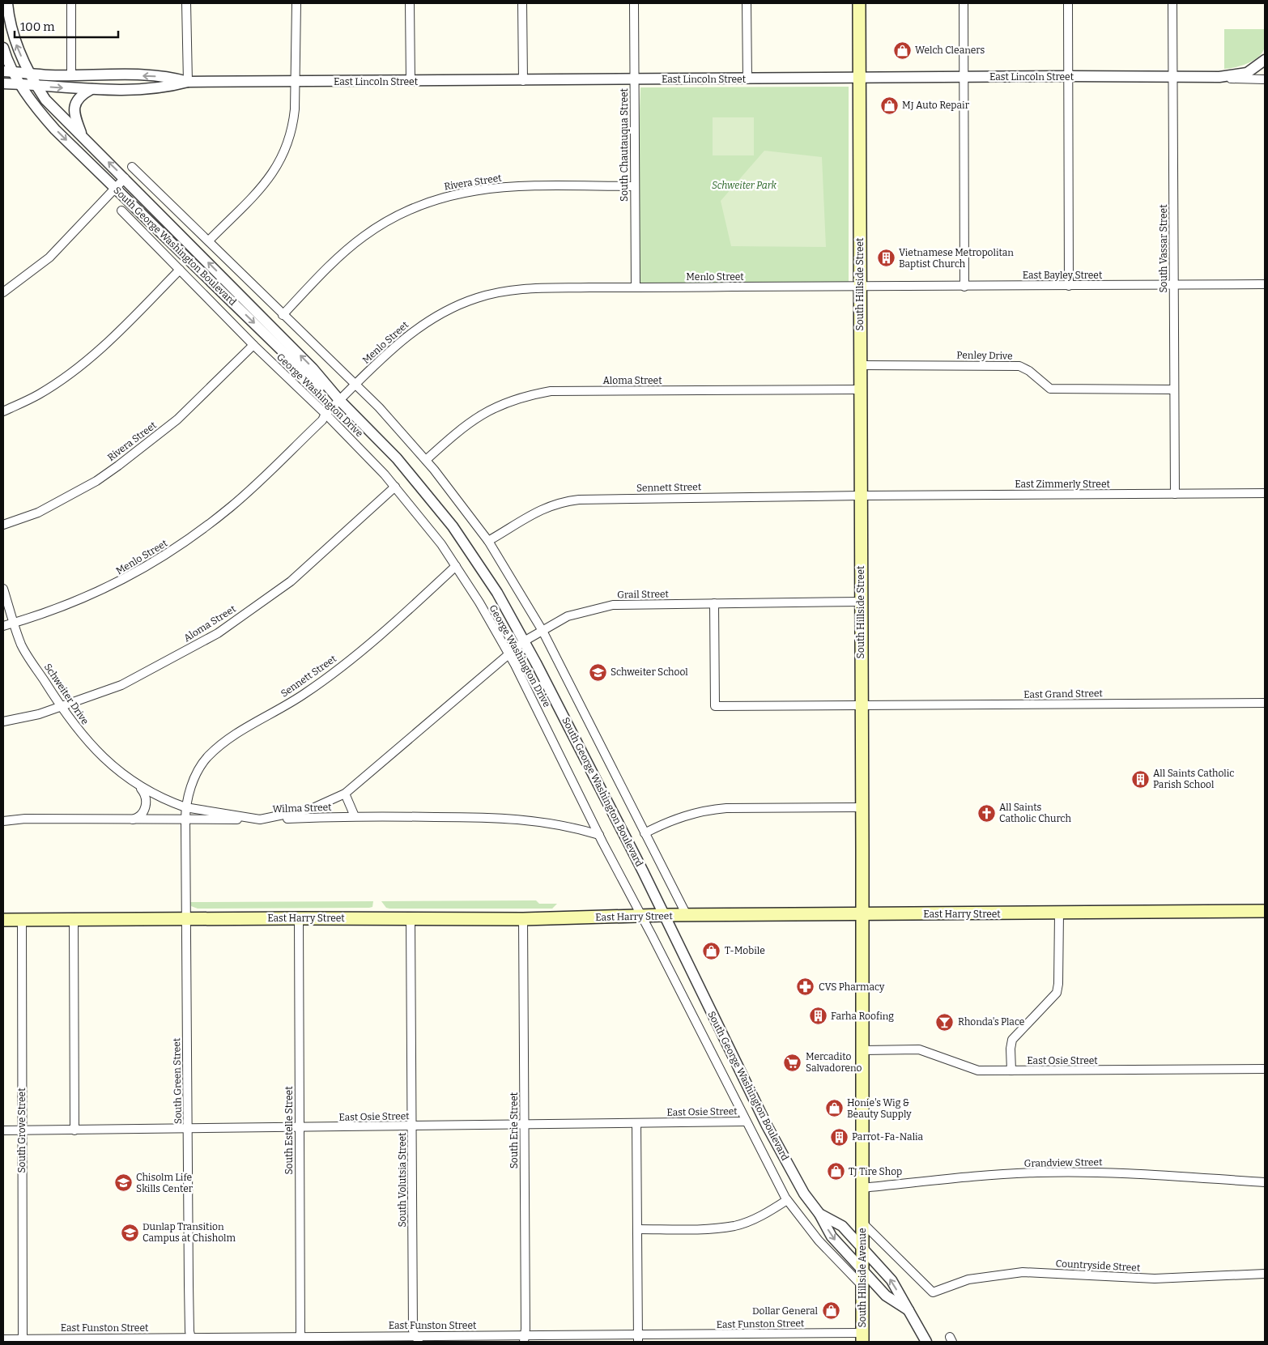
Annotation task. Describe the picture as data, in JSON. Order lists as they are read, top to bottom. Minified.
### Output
{"streets":{"main road":["South Hillside Street","East Harry Street","South Hillside Avenue"],"street":["East Lincoln Street","South Chautauqua Street","Rivera Street","South George Washington Boulevard","South Vassar Street","East Bayley Street","Menlo Street","Penley Drive","Aloma Street","George Washington Drive","East Zimmerly Street","Sennett Street","Grail Street","Schweiter Drive","East Grand Street","Wilma Street","East Osie Street","South Green Street","South Grove Street","South Estelle Street","South Erie Street","Grandview Street","South Volutsia Street","Countryside Street","East Funston Street"]},"crossings":[["East Lincoln Street","South Chautauqua Street"],["East Lincoln Street","South George Washington Boulevard"],["East Lincoln Street","South Vassar Street"],["East Lincoln Street","South Hillside Street"],["South Chautauqua Street","Rivera Street"],["South Chautauqua Street","Menlo Street"],["Rivera Street","George Washington Drive"],["South George Washington Boulevard","Menlo Street"],["South George Washington Boulevard","Grail Street"],["South George Washington Boulevard","East Harry Street"],["South George Washington Boulevard","South Hillside Avenue"],["South Vassar Street","East Bayley Street"],["South Vassar Street","Penley Drive"],["South Vassar Street","East Zimmerly Street"],["East Bayley Street","Menlo Street"],["East Bayley Street","South Hillside Street"],["Menlo Street","South Hillside Street"],["Menlo Street","George Washington Drive"],["Menlo Street","Schweiter Drive"],["South Hillside Street","Penley Drive"],["South Hillside Street","Aloma Street"],["South Hillside Street","East Zimmerly Street"],["South Hillside Street","Sennett Street"],["South Hillside Street","Grail Street"],["South Hillside Street","East Grand Street"],["South Hillside Street","East Harry Street"],["South Hillside Street","East Osie Street"],["South Hillside Street","Grandview Street"],["South Hillside Street","Countryside Street"],["South Hillside Street","South Hillside Avenue"],["Aloma Street","George Washington Drive"],["Aloma Street","Schweiter Drive"],["George Washington Drive","Sennett Street"],["George Washington Drive","Grail Street"],["George Washington Drive","Wilma Street"],["George Washington Drive","East Harry Street"],["George Washington Drive","East Osie Street"],["George Washington Drive","South Hillside Avenue"],["East Zimmerly Street","Sennett Street"],["Sennett Street","Schweiter Drive"],["Sennett Street","Wilma Street"],["Sennett Street","South Green Street"],["Grail Street","Schweiter Drive"],["Grail Street","East Grand Street"],["Grail Street","Wilma Street"],["Schweiter Drive","Wilma Street"],["Wilma Street","South Green Street"],["East Harry Street","South Green Street"],["East Harry Street","South Grove Street"],["East Harry Street","South Estelle Street"],["East Harry Street","South Erie Street"],["East Harry Street","South Volutsia Street"],["East Osie Street","South Green Street"],["East Osie Street","South Grove Street"],["East Osie Street","South Estelle Street"],["East Osie Street","South Erie Street"],["East Osie Street","South Volutsia Street"],["South Green Street","East Funston Street"],["South Grove Street","East Funston Street"],["South Estelle Street","East Funston Street"],["South Erie Street","East Funston Street"],["South Volutsia Street","East Funston Street"],["Countryside Street","South Hillside Avenue"],["South Hillside Avenue","East Funston Street"]],"parks":["Schweiter Park"],"places":{"shop":["Welch Cleaners","MJ Auto Repair","T-Mobile","Honie's Wig & Beauty Supply","TJ Tire Shop","Dollar General"],"building":["Vietnamese Metropolitan Baptist Church","All Saints Catholic Parish School","Farha Roofing","Parrot-Fa-Nalia"],"school or university":["Schweiter School","Chisolm Life Skills Center","Dunlap Transition Campus at Chisholm"],"church":["All Saints Catholic Church"],"pharmacy":["CVS Pharmacy"],"bar":["Rhonda's Place"],"supermarket":["Mercadito Salvadoreno"]},"scale_bar":"100 m"}
